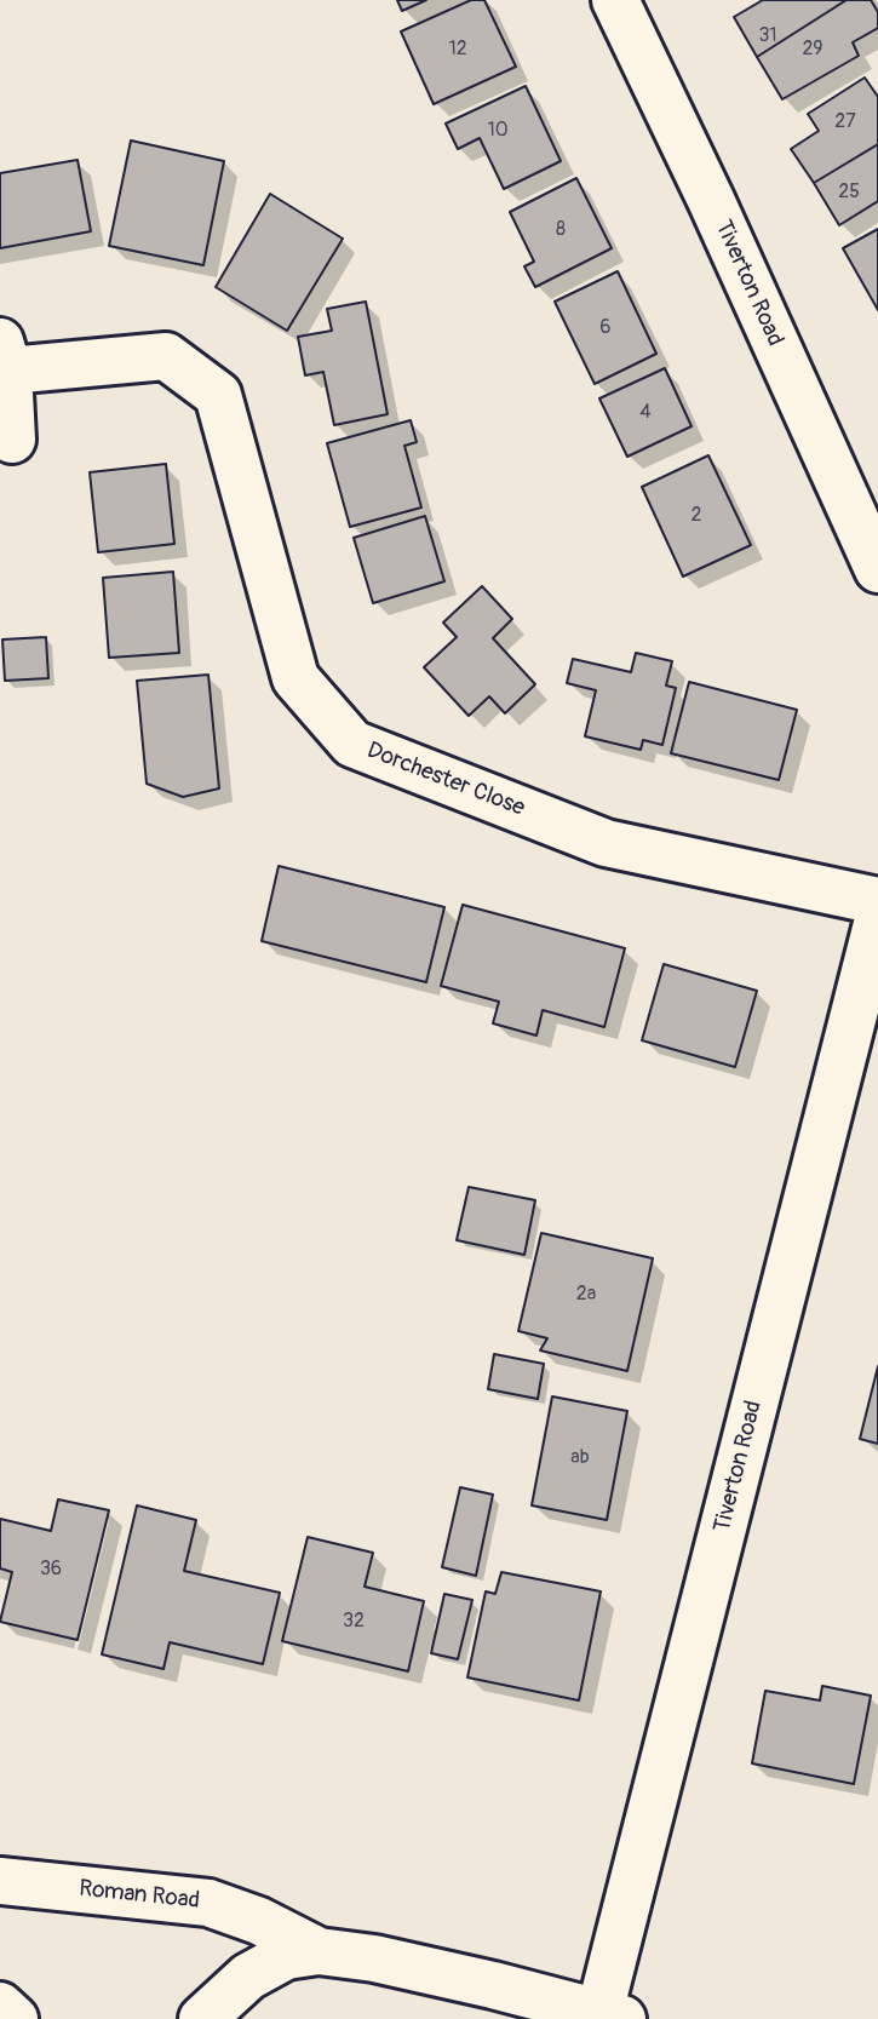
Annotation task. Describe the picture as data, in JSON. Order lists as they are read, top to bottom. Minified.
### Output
{"streets":{"street":["Tiverton Road","Dorchester Close","Roman Road"]},"crossings":[["Tiverton Road","Roman Road"]],"house_numbers":["31","12","29","27","10","25","8","6","4","2","2a","ab","36","32"]}
